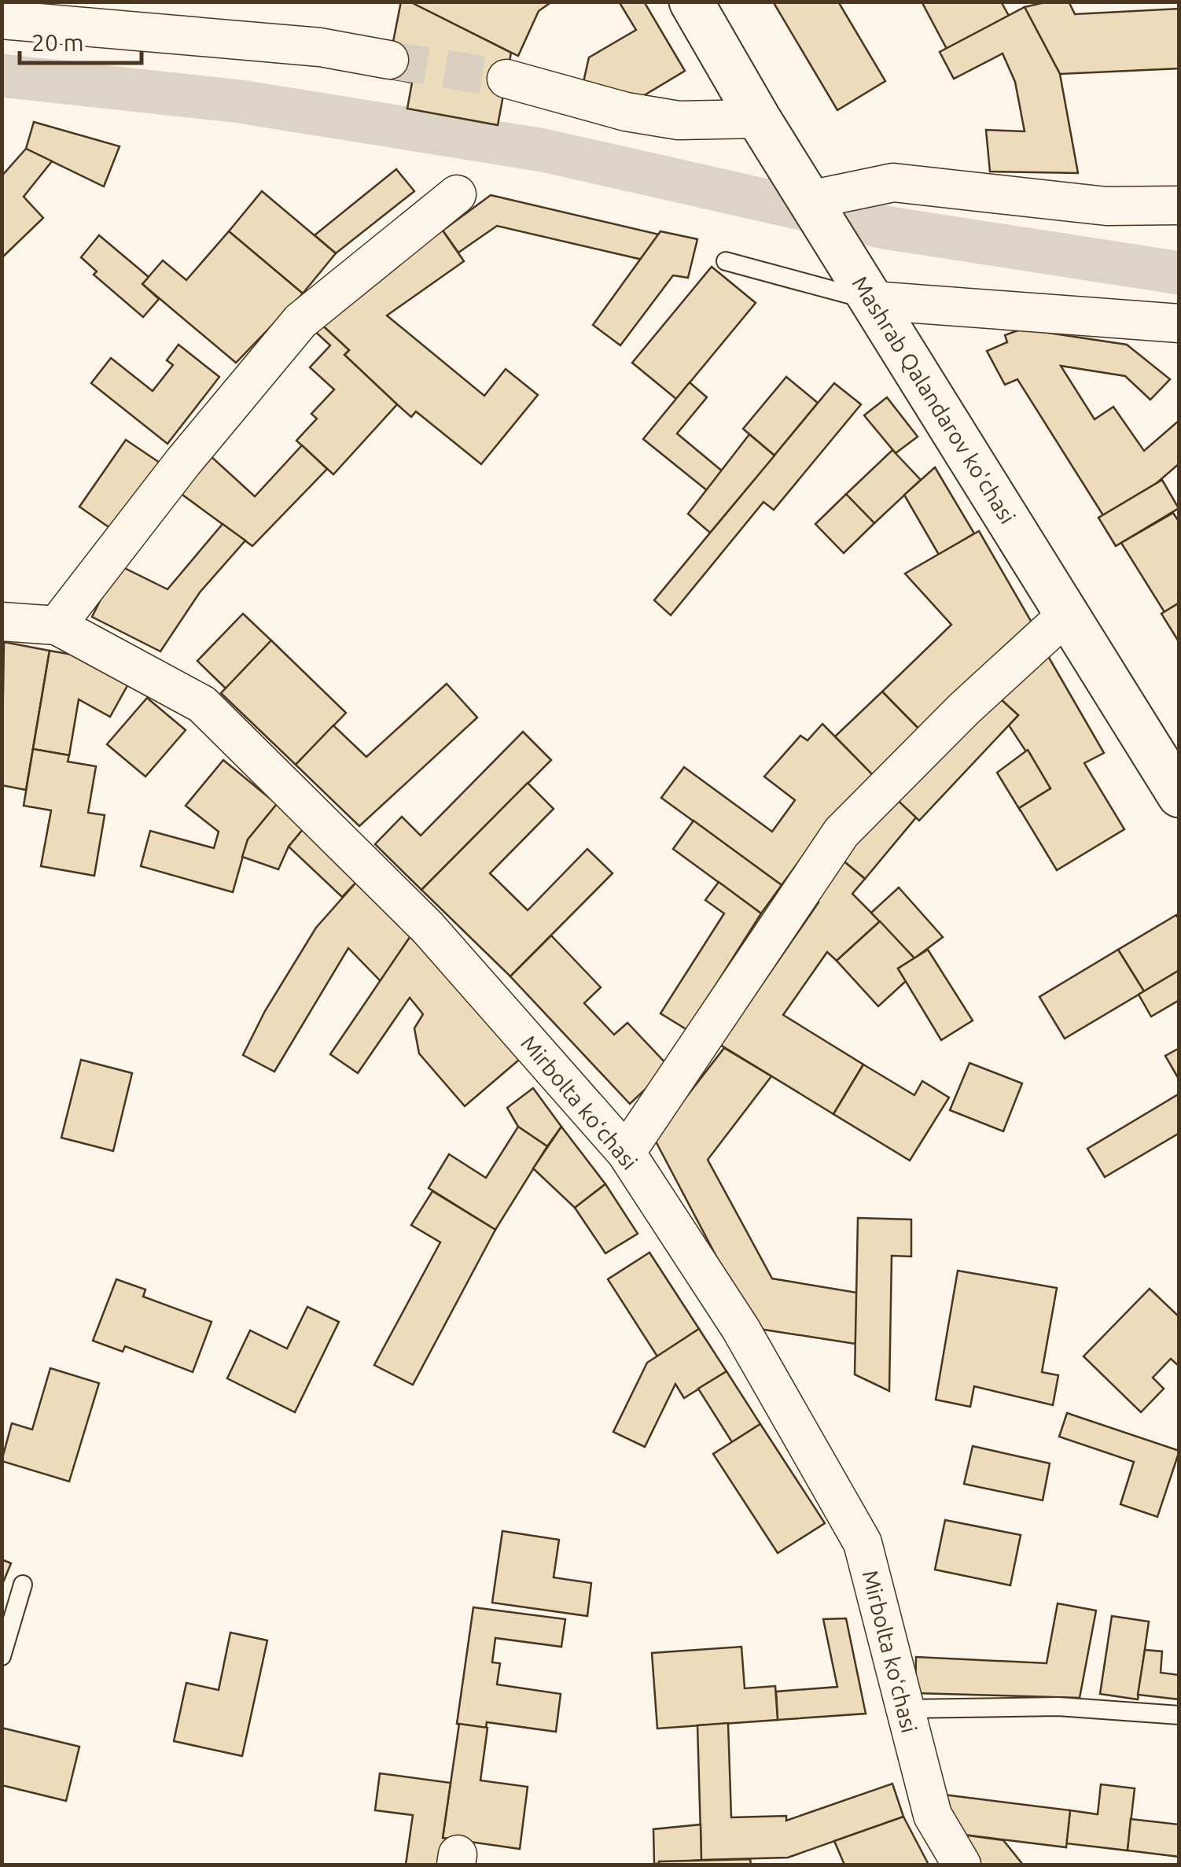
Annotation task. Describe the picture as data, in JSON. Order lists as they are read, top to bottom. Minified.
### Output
{"streets":{"main road":["Mashrab Qalandarov ko'chasi"],"street":["Mirbolta koʻchasi"]},"scale_bar":"20 m"}
